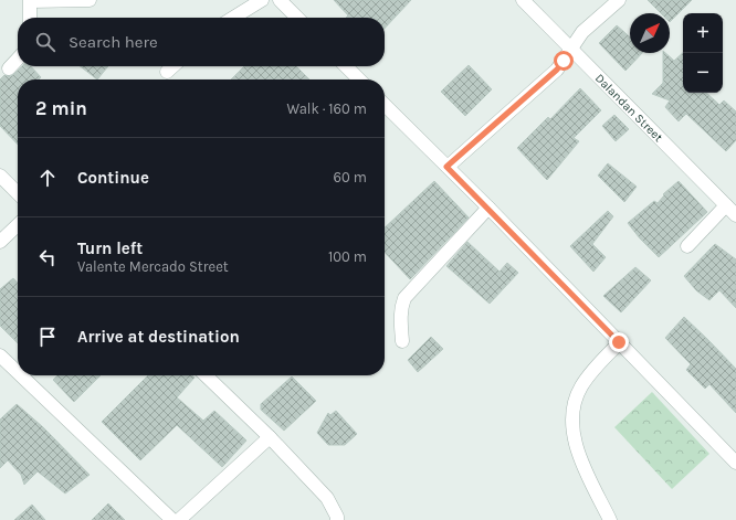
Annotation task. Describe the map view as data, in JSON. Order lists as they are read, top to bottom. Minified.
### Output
{"streets":{"street":["Dalandan Street"]},"north":"top right","page":{"map_buttons":["+","−"],"search":"Search here","heading":["2 min","Walk · 160 m"],"list":[["Continue","60 m"],["Turn left","Valente Mercado Street","100 m"],"Arrive at destination"]}}
